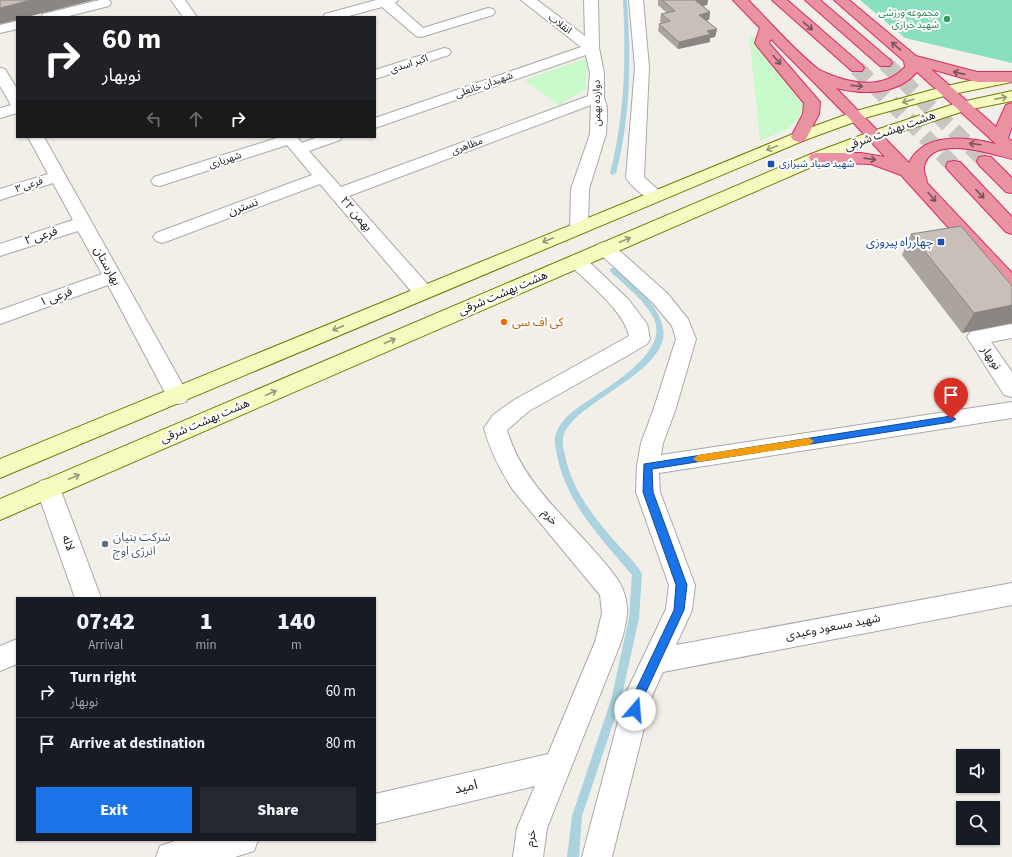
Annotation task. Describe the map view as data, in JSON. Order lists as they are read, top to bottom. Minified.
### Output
{"streets":{"main road":["هشت بهشت شرقی"],"street":["انقلاب","اکبر اسدی","شهیدان خانعلی","دوازده بهمن","مظاهری","شهریاری","فرعی ۳","نسترن","۲۲ بهمن","فرعی ۲","بهارستان","فرعی ۱","نوبهار","خرم","لاله","شهید مسعود وعیدی","امید"]},"crossings":[["انقلاب","شهیدان خانعلی"],["انقلاب","دوازده بهمن"],["شهیدان خانعلی","دوازده بهمن"],["دوازده بهمن","هشت بهشت شرقی"],["دوازده بهمن","مظاهری"],["هشت بهشت شرقی","۲۲ بهمن"],["هشت بهشت شرقی","بهارستان"],["هشت بهشت شرقی","خرم"],["هشت بهشت شرقی","لاله"],["مظاهری","۲۲ بهمن"],["شهریاری","۲۲ بهمن"],["فرعی ۳","بهارستان"],["نسترن","۲۲ بهمن"],["فرعی ۲","بهارستان"],["بهارستان","فرعی ۱"],["خرم","امید"]],"places":{"other":["مجموعه ورزشی شهید خرازی","کی اف سی","شرکت بنیان انرژی اوج"],"transit":["شهید صیاد شیرازی","چهارراه پیروزی"]},"page":{"turn":["60 m","نوبهار"],"eta":["07:42","Arrival","1","min","140","m"],"list":[{"name":"Turn right","note":"نوبهار","value":"60 m"},{"name":"Arrive at destination","value":"80 m"}],"buttons":["Exit","Share"]}}
